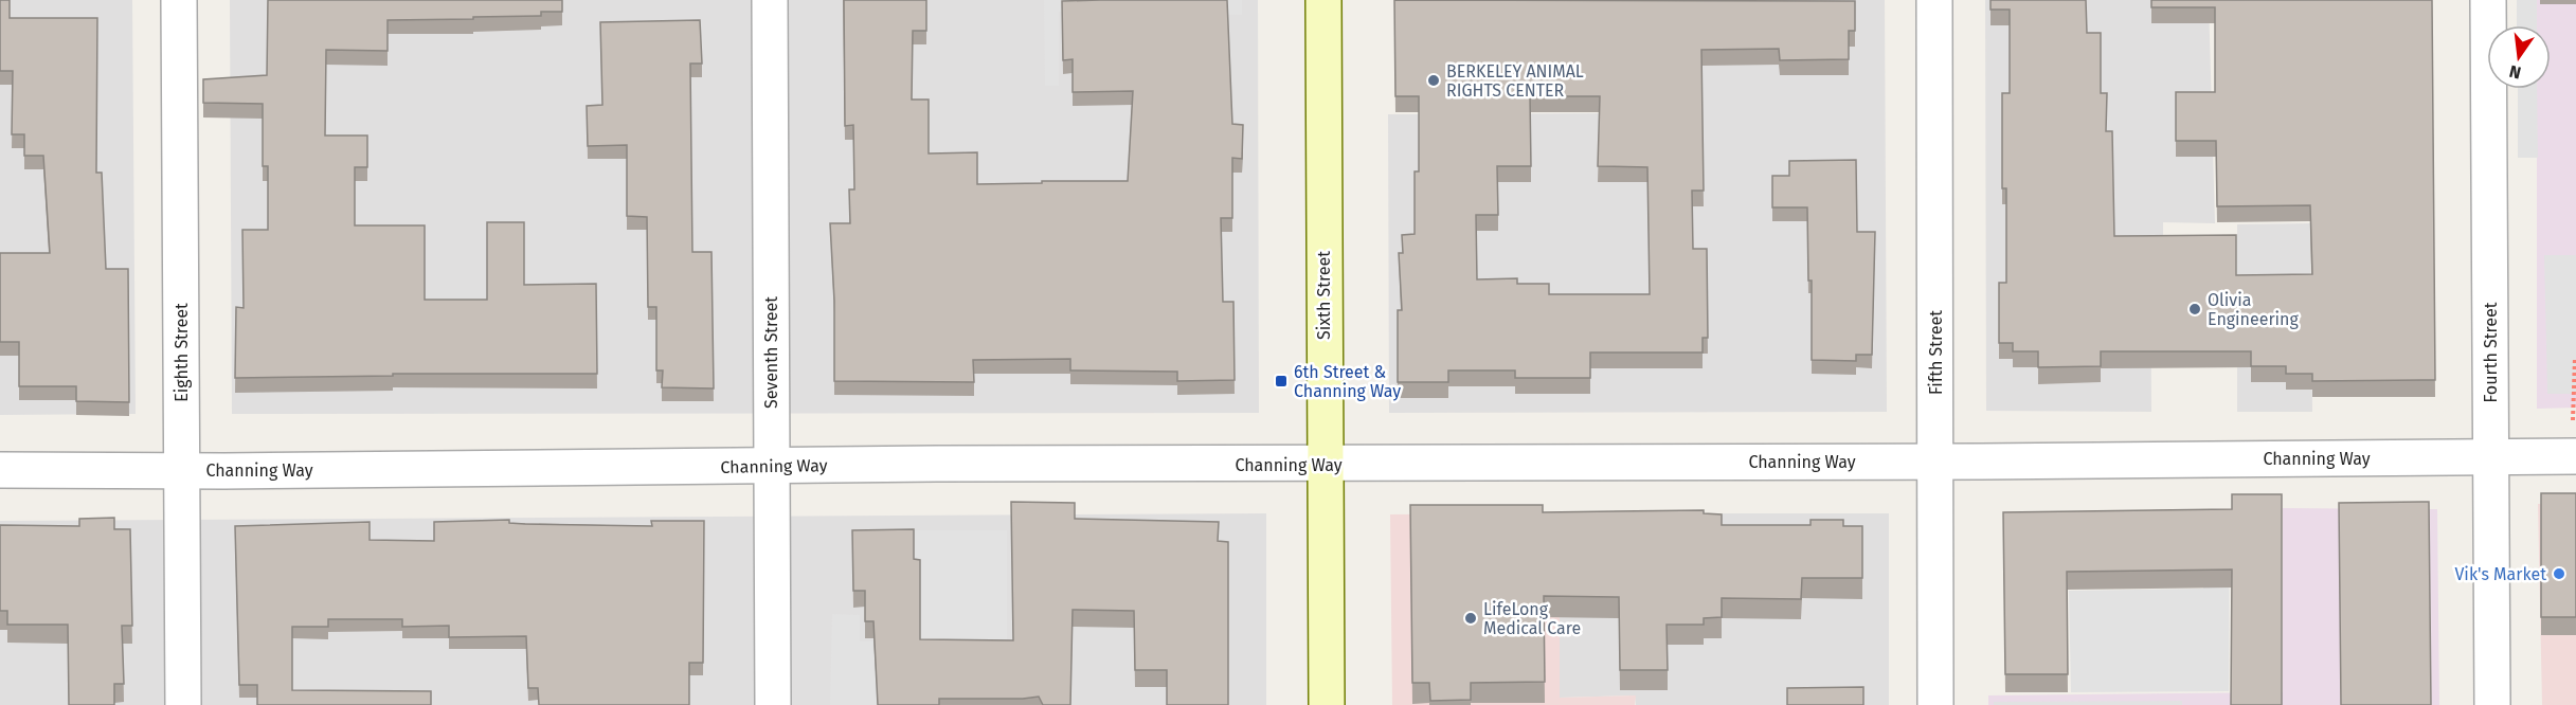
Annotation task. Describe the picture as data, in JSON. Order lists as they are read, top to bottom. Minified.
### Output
{"streets":{"street":["Sixth Street","Eighth Street","Seventh Street","Fifth Street","Fourth Street","Channing Way"]},"crossings":[["Sixth Street","Channing Way"],["Eighth Street","Channing Way"],["Seventh Street","Channing Way"],["Fifth Street","Channing Way"],["Fourth Street","Channing Way"]],"places":{"other":["BERKELEY ANIMAL RIGHTS CENTER","Olivia Engineering","Vik's Market","LifeLong Medical Care"],"transit":["6th Street & Channing Way"]},"north":"bottom"}
